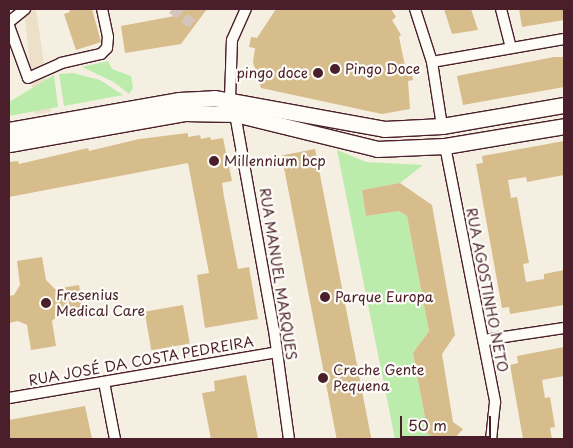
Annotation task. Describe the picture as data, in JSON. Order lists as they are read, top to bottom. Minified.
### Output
{"streets":{"street":["RUA MANUEL MARQUES","RUA AGOSTINHO NETO","RUA JOSÉ DA COSTA PEDREIRA"]},"crossings":[["RUA MANUEL MARQUES","RUA JOSÉ DA COSTA PEDREIRA"]],"places":["Pingo Doce","pingo doce","Millennium bcp","Parque Europa","Fresenius Medical Care","Creche Gente Pequena"],"scale_bar":"50 m"}
